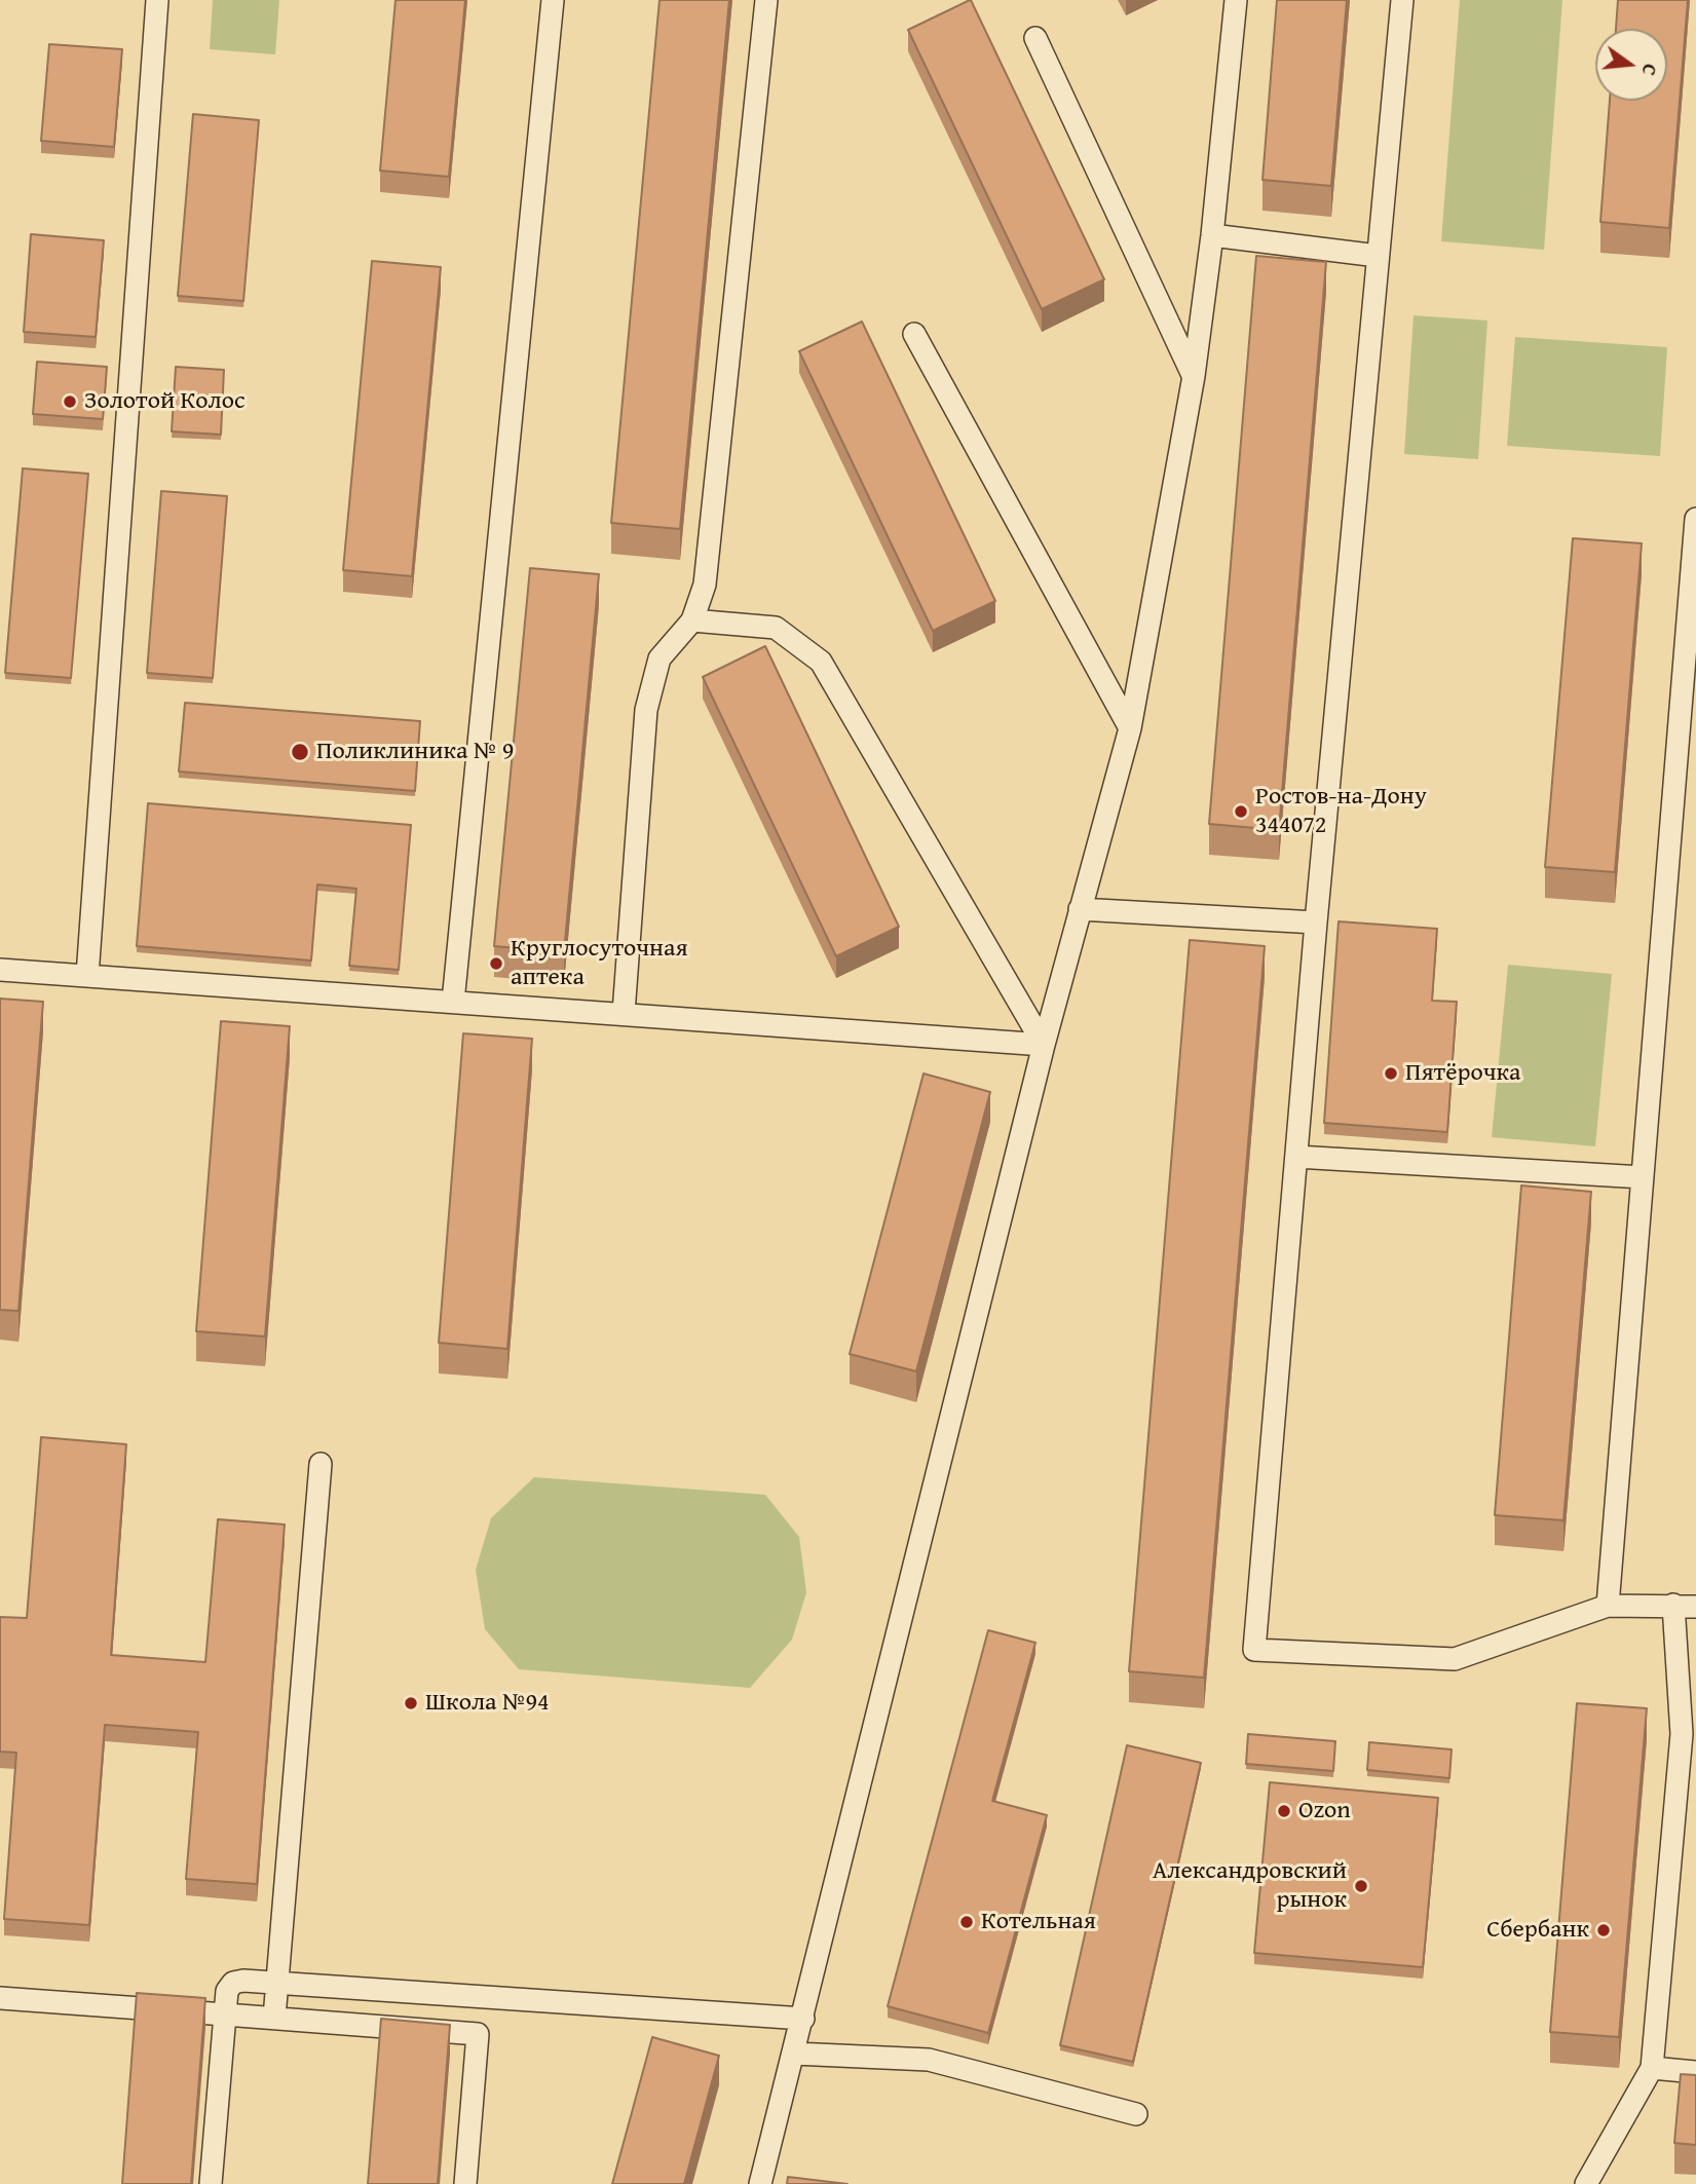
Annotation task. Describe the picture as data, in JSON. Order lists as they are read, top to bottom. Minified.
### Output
{"places":["Золотой Колос","Поликлиника № 9","Ростов-на-Дону 344072","Круглосуточная аптека","Пятёрочка","Школа №94","Ozon","Александровский рынок","Котельная","Сбербанк"],"north":"right"}
